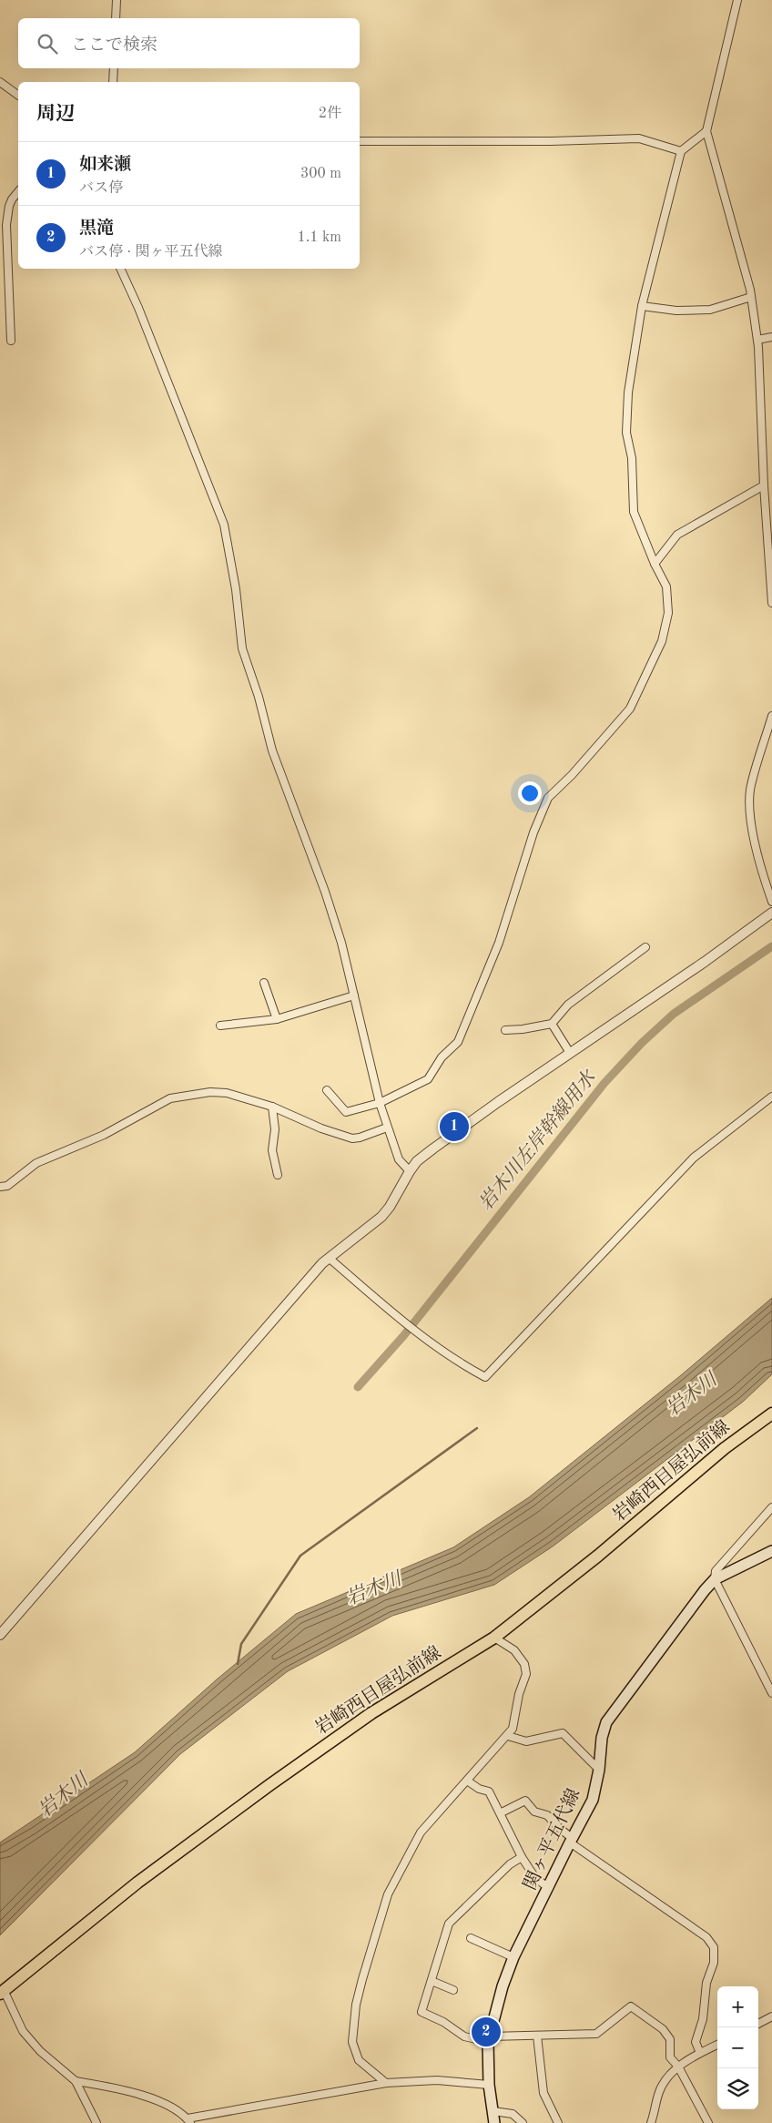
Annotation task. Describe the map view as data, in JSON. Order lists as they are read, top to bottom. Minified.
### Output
{"streets":{"main road":["岩崎西目屋弘前線","関ヶ平五代線"]},"water":["岩木川左岸幹線用水","岩木川"],"page":{"search":"ここで検索","heading":["周辺","2件"],"list":[{"mark":"1","name":"如来瀬","note":"バス停","value":"300 m"},{"mark":"2","name":"黒滝","note":"バス停 · 関ヶ平五代線","value":"1.1 km"}],"pins":["1","2"],"map_buttons":["+","−"]}}
